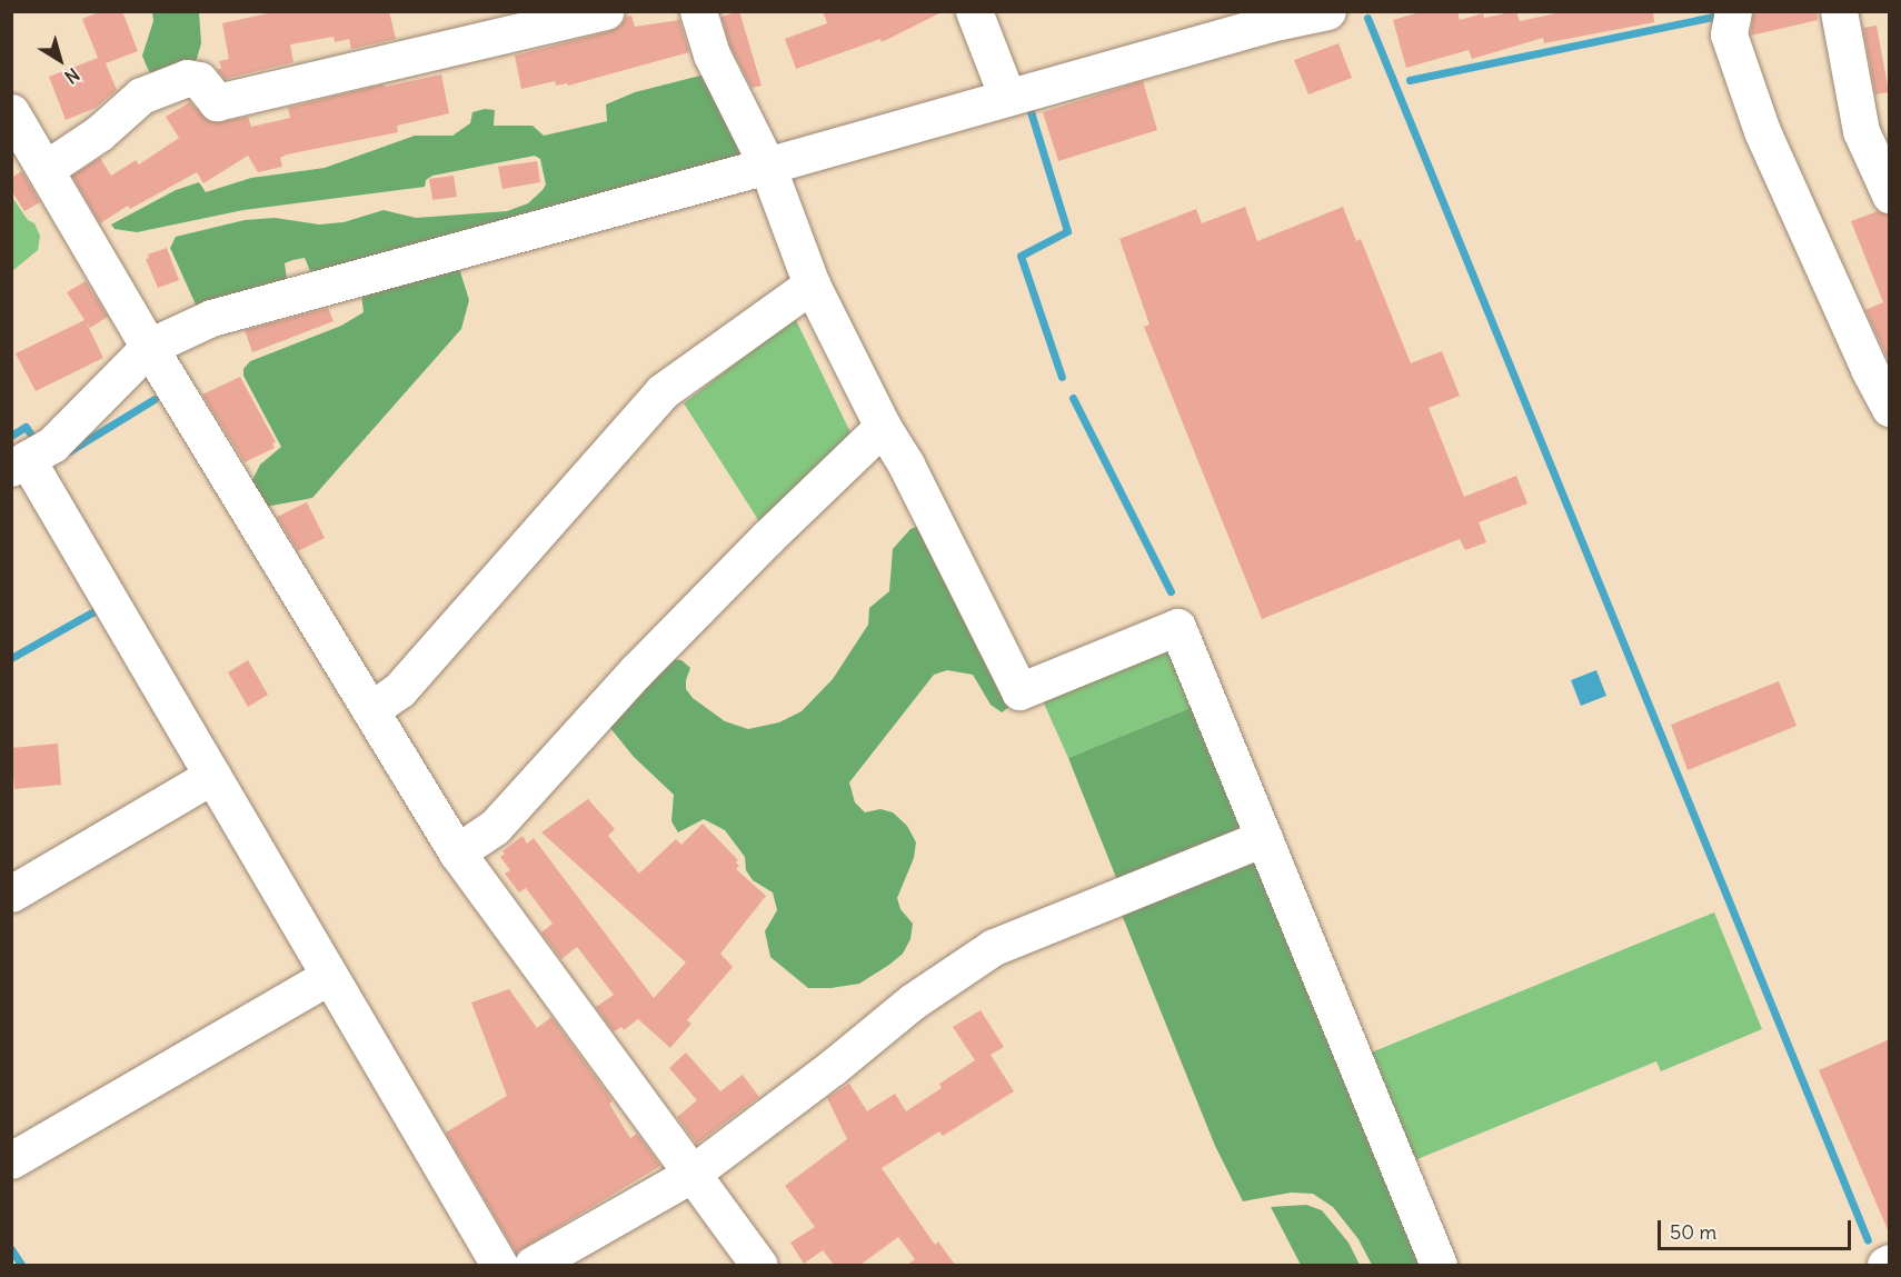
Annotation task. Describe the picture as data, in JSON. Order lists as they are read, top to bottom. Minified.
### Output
{"scale_bar":"50 m","north":"bottom right"}
